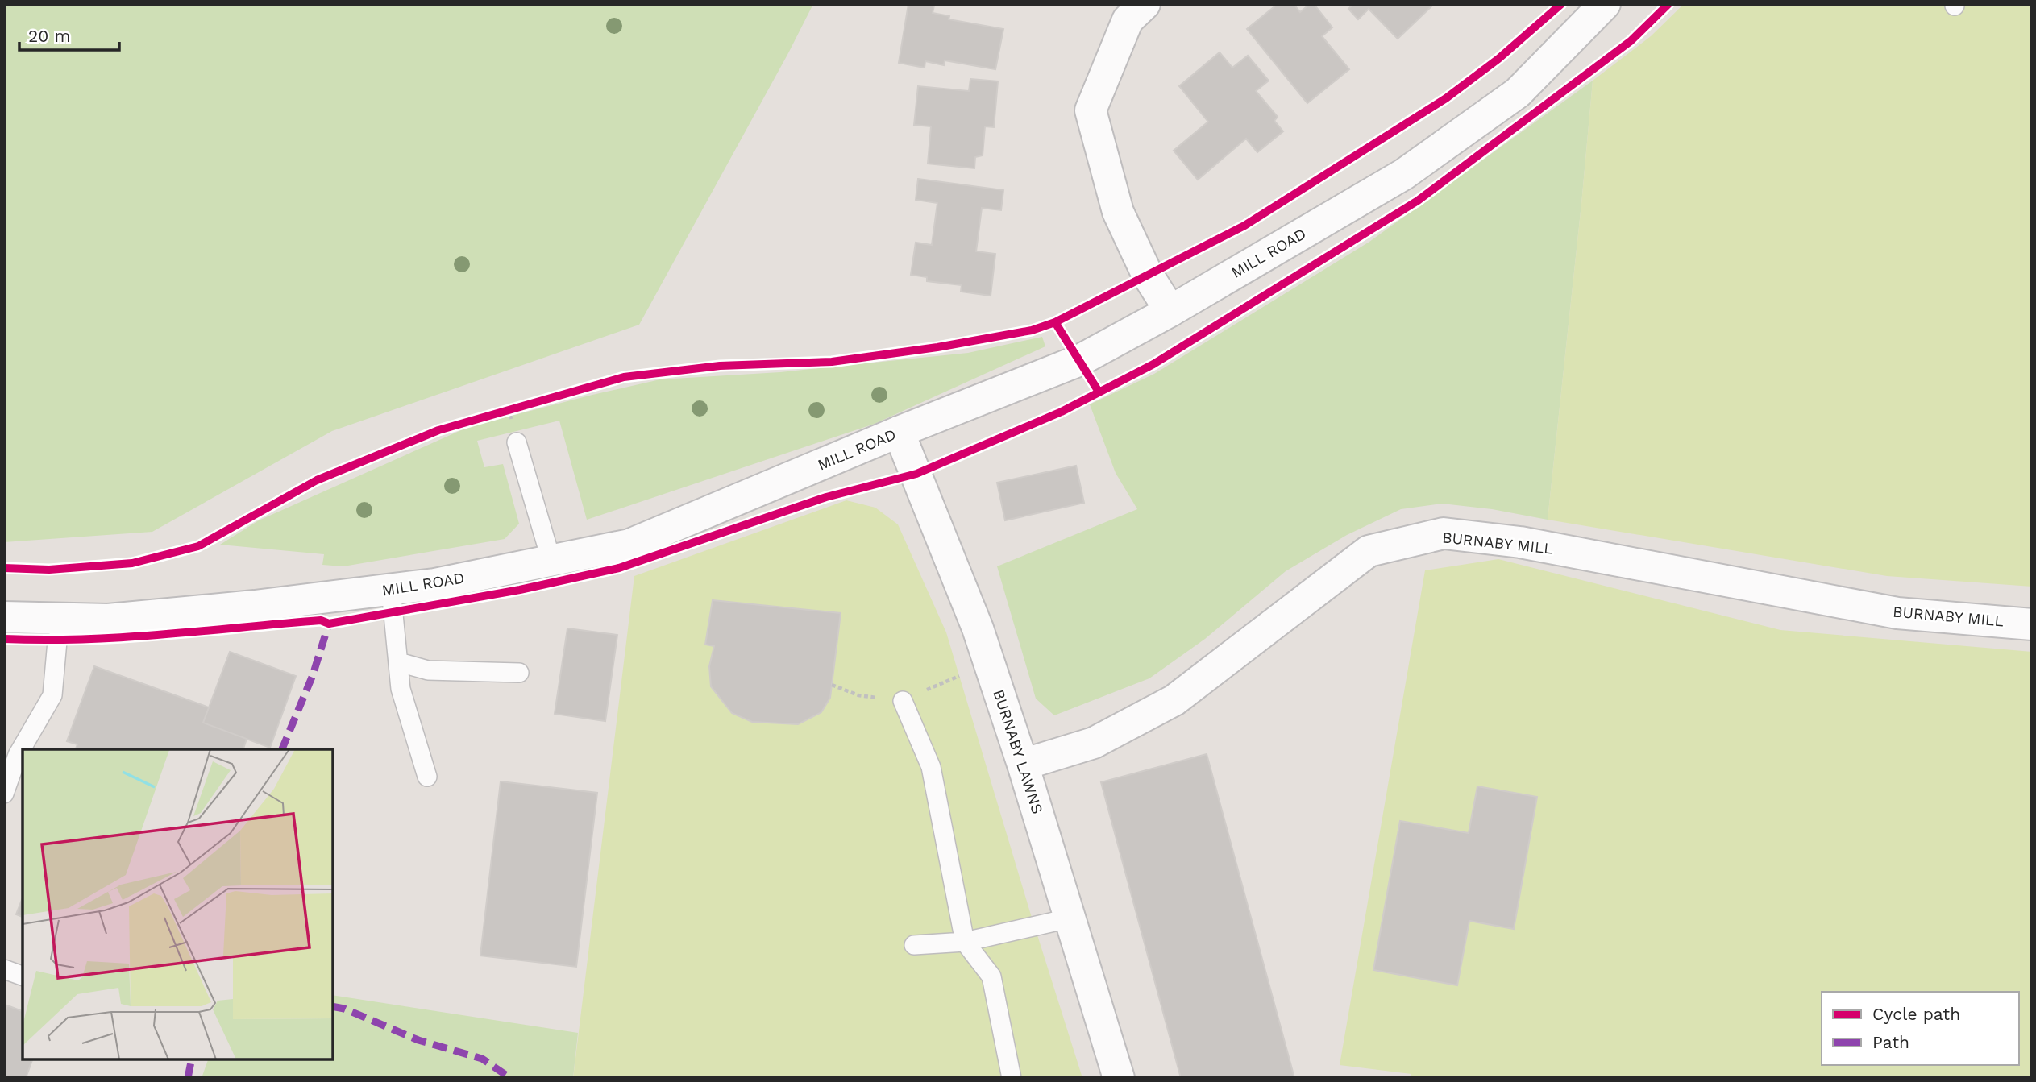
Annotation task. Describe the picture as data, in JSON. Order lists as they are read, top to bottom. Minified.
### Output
{"streets":{"street":["MILL ROAD","BURNABY MILL","BURNABY LAWNS"]},"crossings":[["MILL ROAD","BURNABY LAWNS"],["BURNABY MILL","BURNABY LAWNS"]],"legend":["Cycle path","Path"],"scale_bar":"20 m"}
